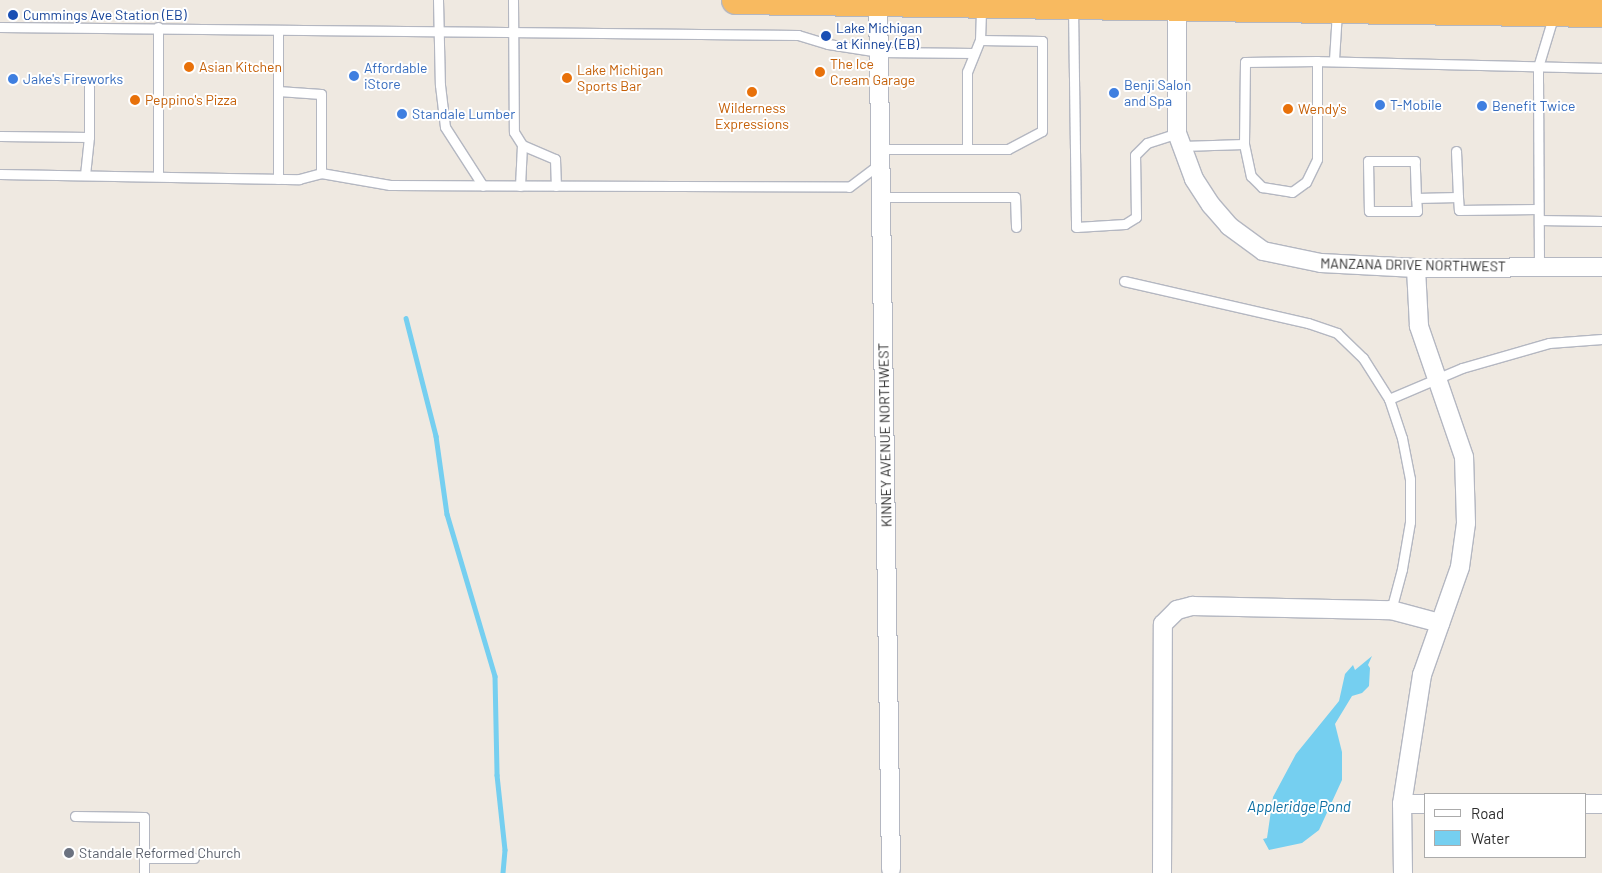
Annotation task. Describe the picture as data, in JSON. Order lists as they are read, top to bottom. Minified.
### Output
{"streets":{"street":["MANZANA DRIVE NORTHWEST","KINNEY AVENUE NORTHWEST"]},"water":["Appleridge Pond"],"places":["Cummings Ave Station (EB)","Lake Michigan at Kinney (EB)","Asian Kitchen","The Ice Cream Garage","Affordable iStore","Lake Michigan Sports Bar","Jake's Fireworks","Wilderness Expressions","Benji Salon and Spa","Peppino's Pizza","T-Mobile","Benefit Twice","Wendy's","Standale Lumber","Standale Reformed Church"],"legend":["Road","Water"]}
